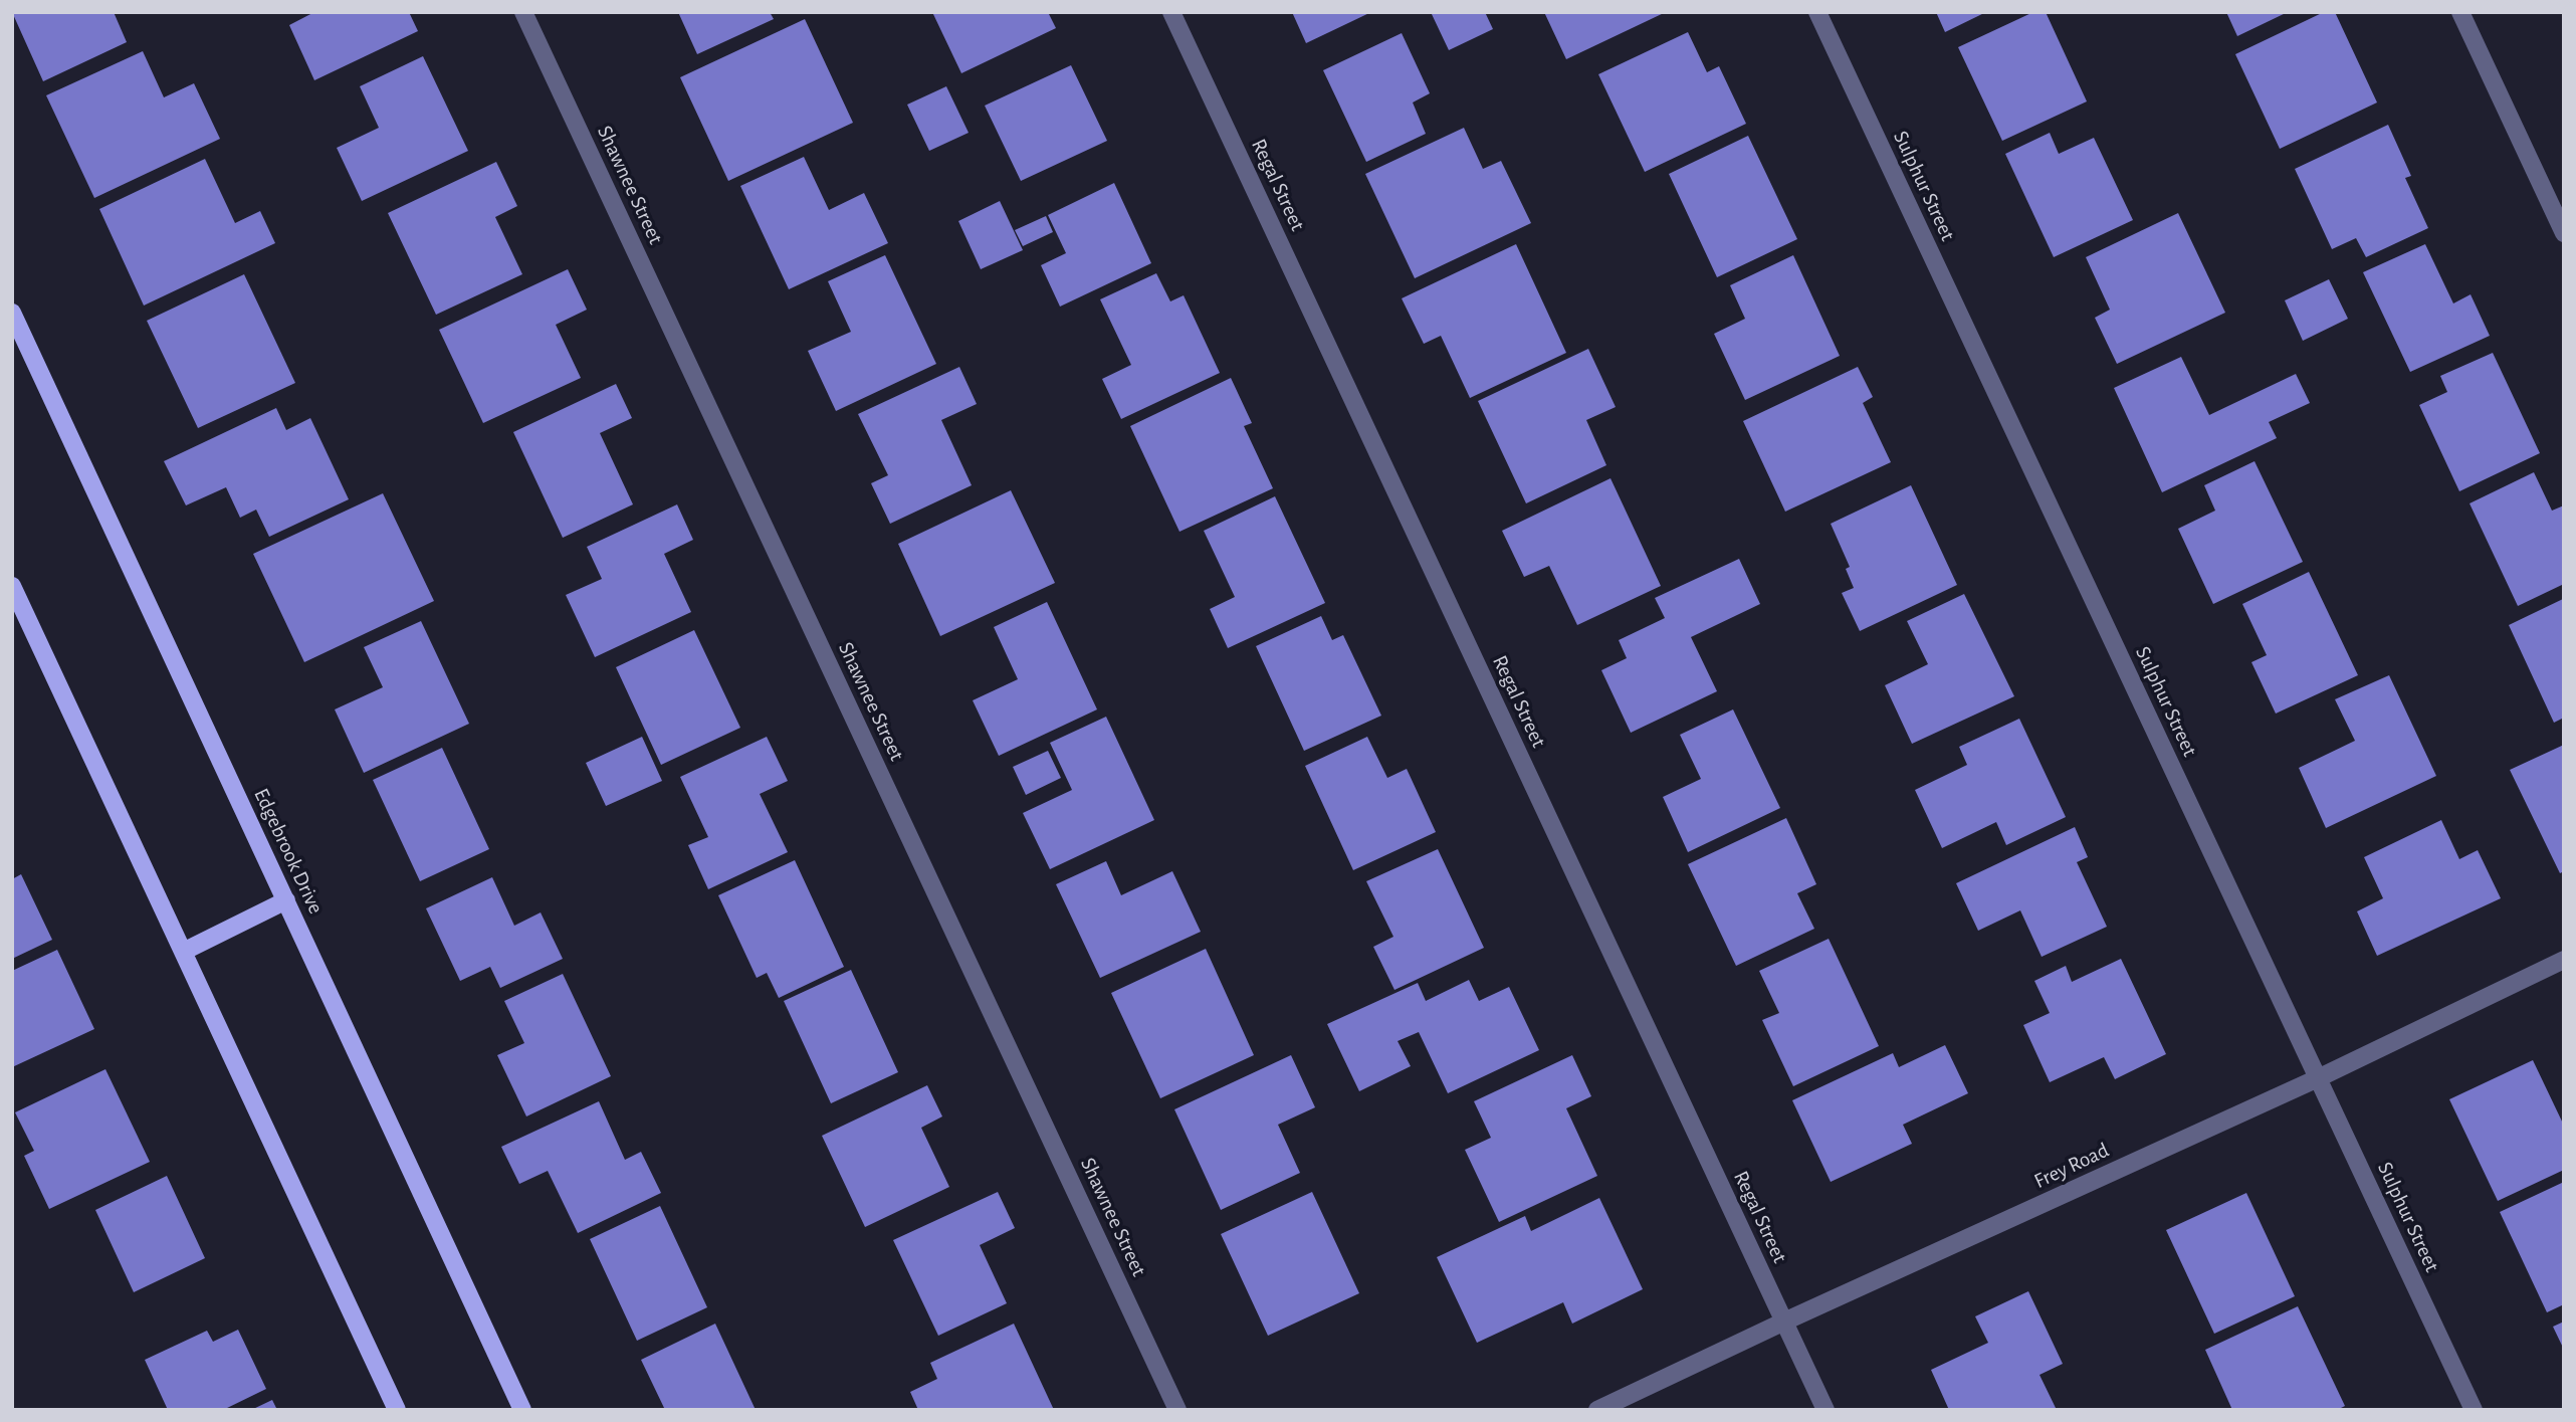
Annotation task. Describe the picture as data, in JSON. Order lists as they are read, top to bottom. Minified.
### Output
{"streets":{"main road":["Edgebrook Drive"],"street":["Shawnee Street","Regal Street","Sulphur Street","Frey Road"]},"crossings":[["Regal Street","Frey Road"],["Sulphur Street","Frey Road"]]}
